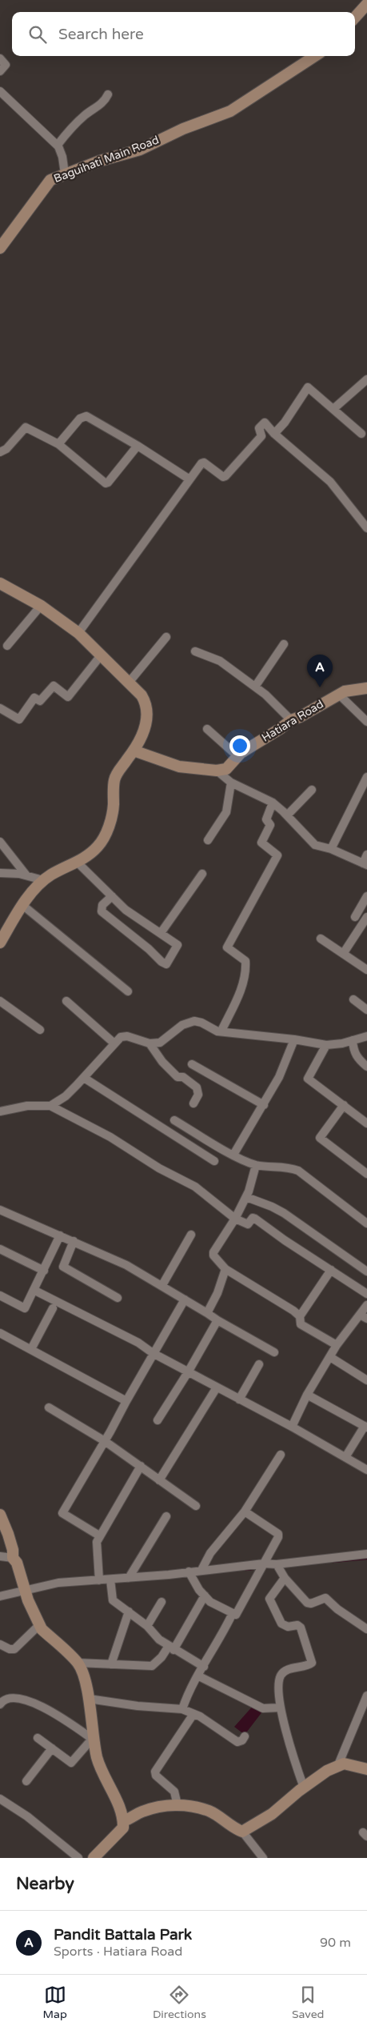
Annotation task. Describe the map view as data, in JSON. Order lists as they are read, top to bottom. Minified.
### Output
{"streets":{"street":["Baguihati Main Road","Hatiara Road"]},"page":{"search":"Search here","pins":"A","heading":"Nearby","list":[{"mark":"A","name":"Pandit Battala Park","note":"Sports · Hatiara Road","value":"90 m"}],"nav":["Map","Directions","Saved"]}}
